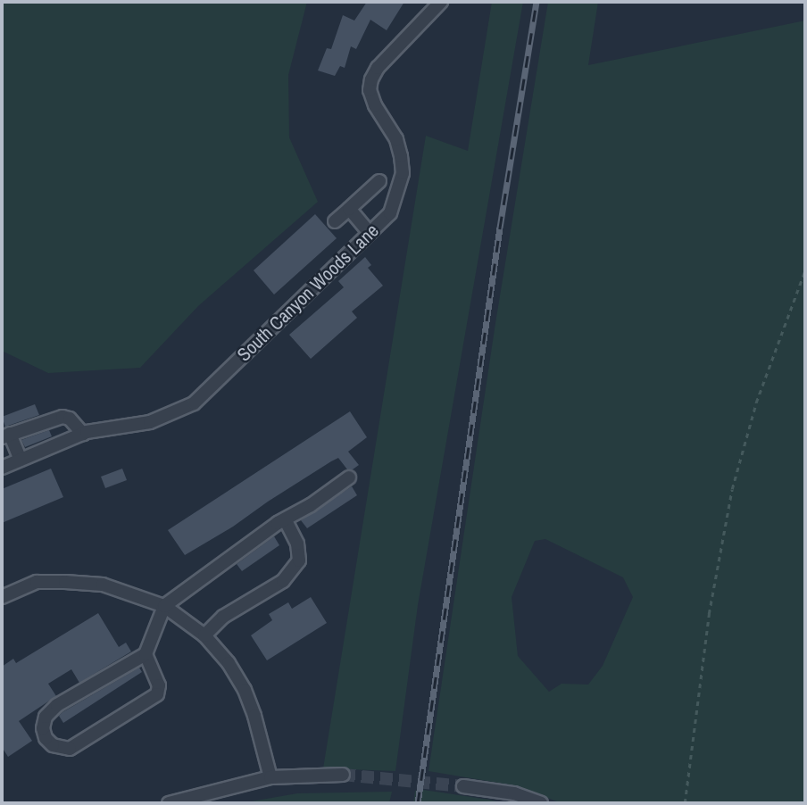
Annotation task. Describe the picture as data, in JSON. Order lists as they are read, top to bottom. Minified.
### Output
{"streets":{"street":["South Canyon Woods Lane"]}}
